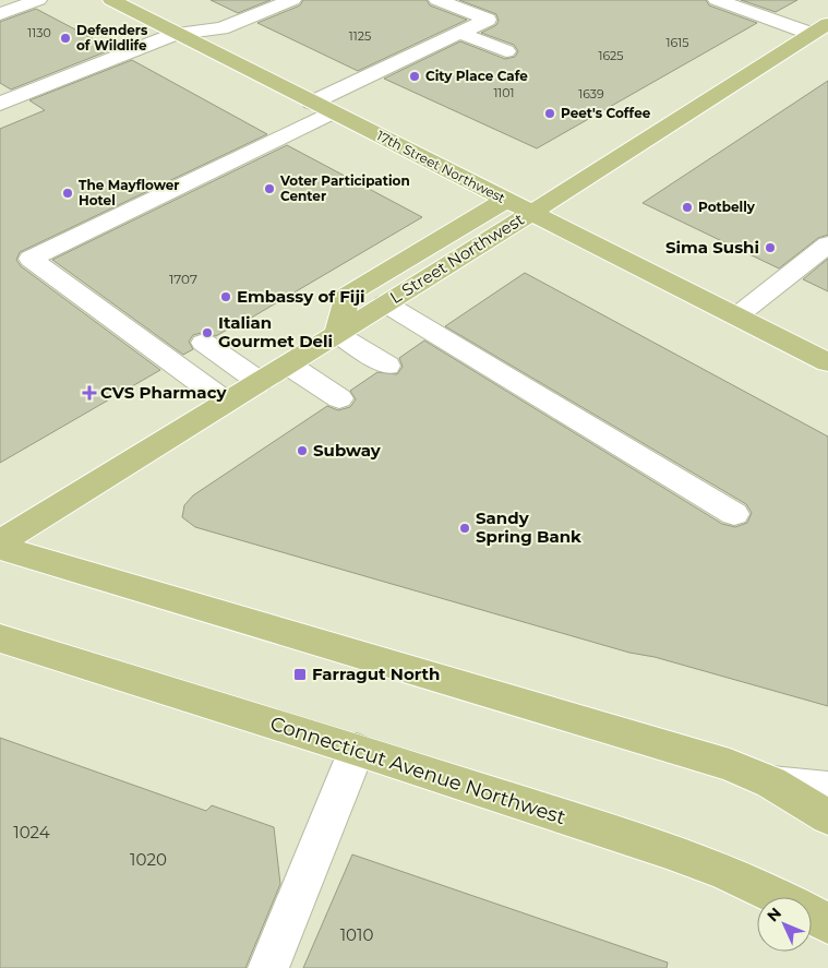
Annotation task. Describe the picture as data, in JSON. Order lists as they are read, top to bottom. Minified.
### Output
{"streets":{"main road":["17th Street Northwest","L Street Northwest","Connecticut Avenue Northwest"]},"crossings":[["17th Street Northwest","L Street Northwest"]],"places":{"other":["Defenders of Wildlife","City Place Cafe","Peet's Coffee","Voter Participation Center","The Mayflower Hotel","Potbelly","Sima Sushi","Embassy of Fiji","Italian Gourmet Deli","Subway","Sandy Spring Bank"],"health":["CVS Pharmacy"],"transit":["Farragut North"]},"house_numbers":["1130","1125","1615","1625","1101","1639","1707","1024","1020","1010"],"north":"top left"}
